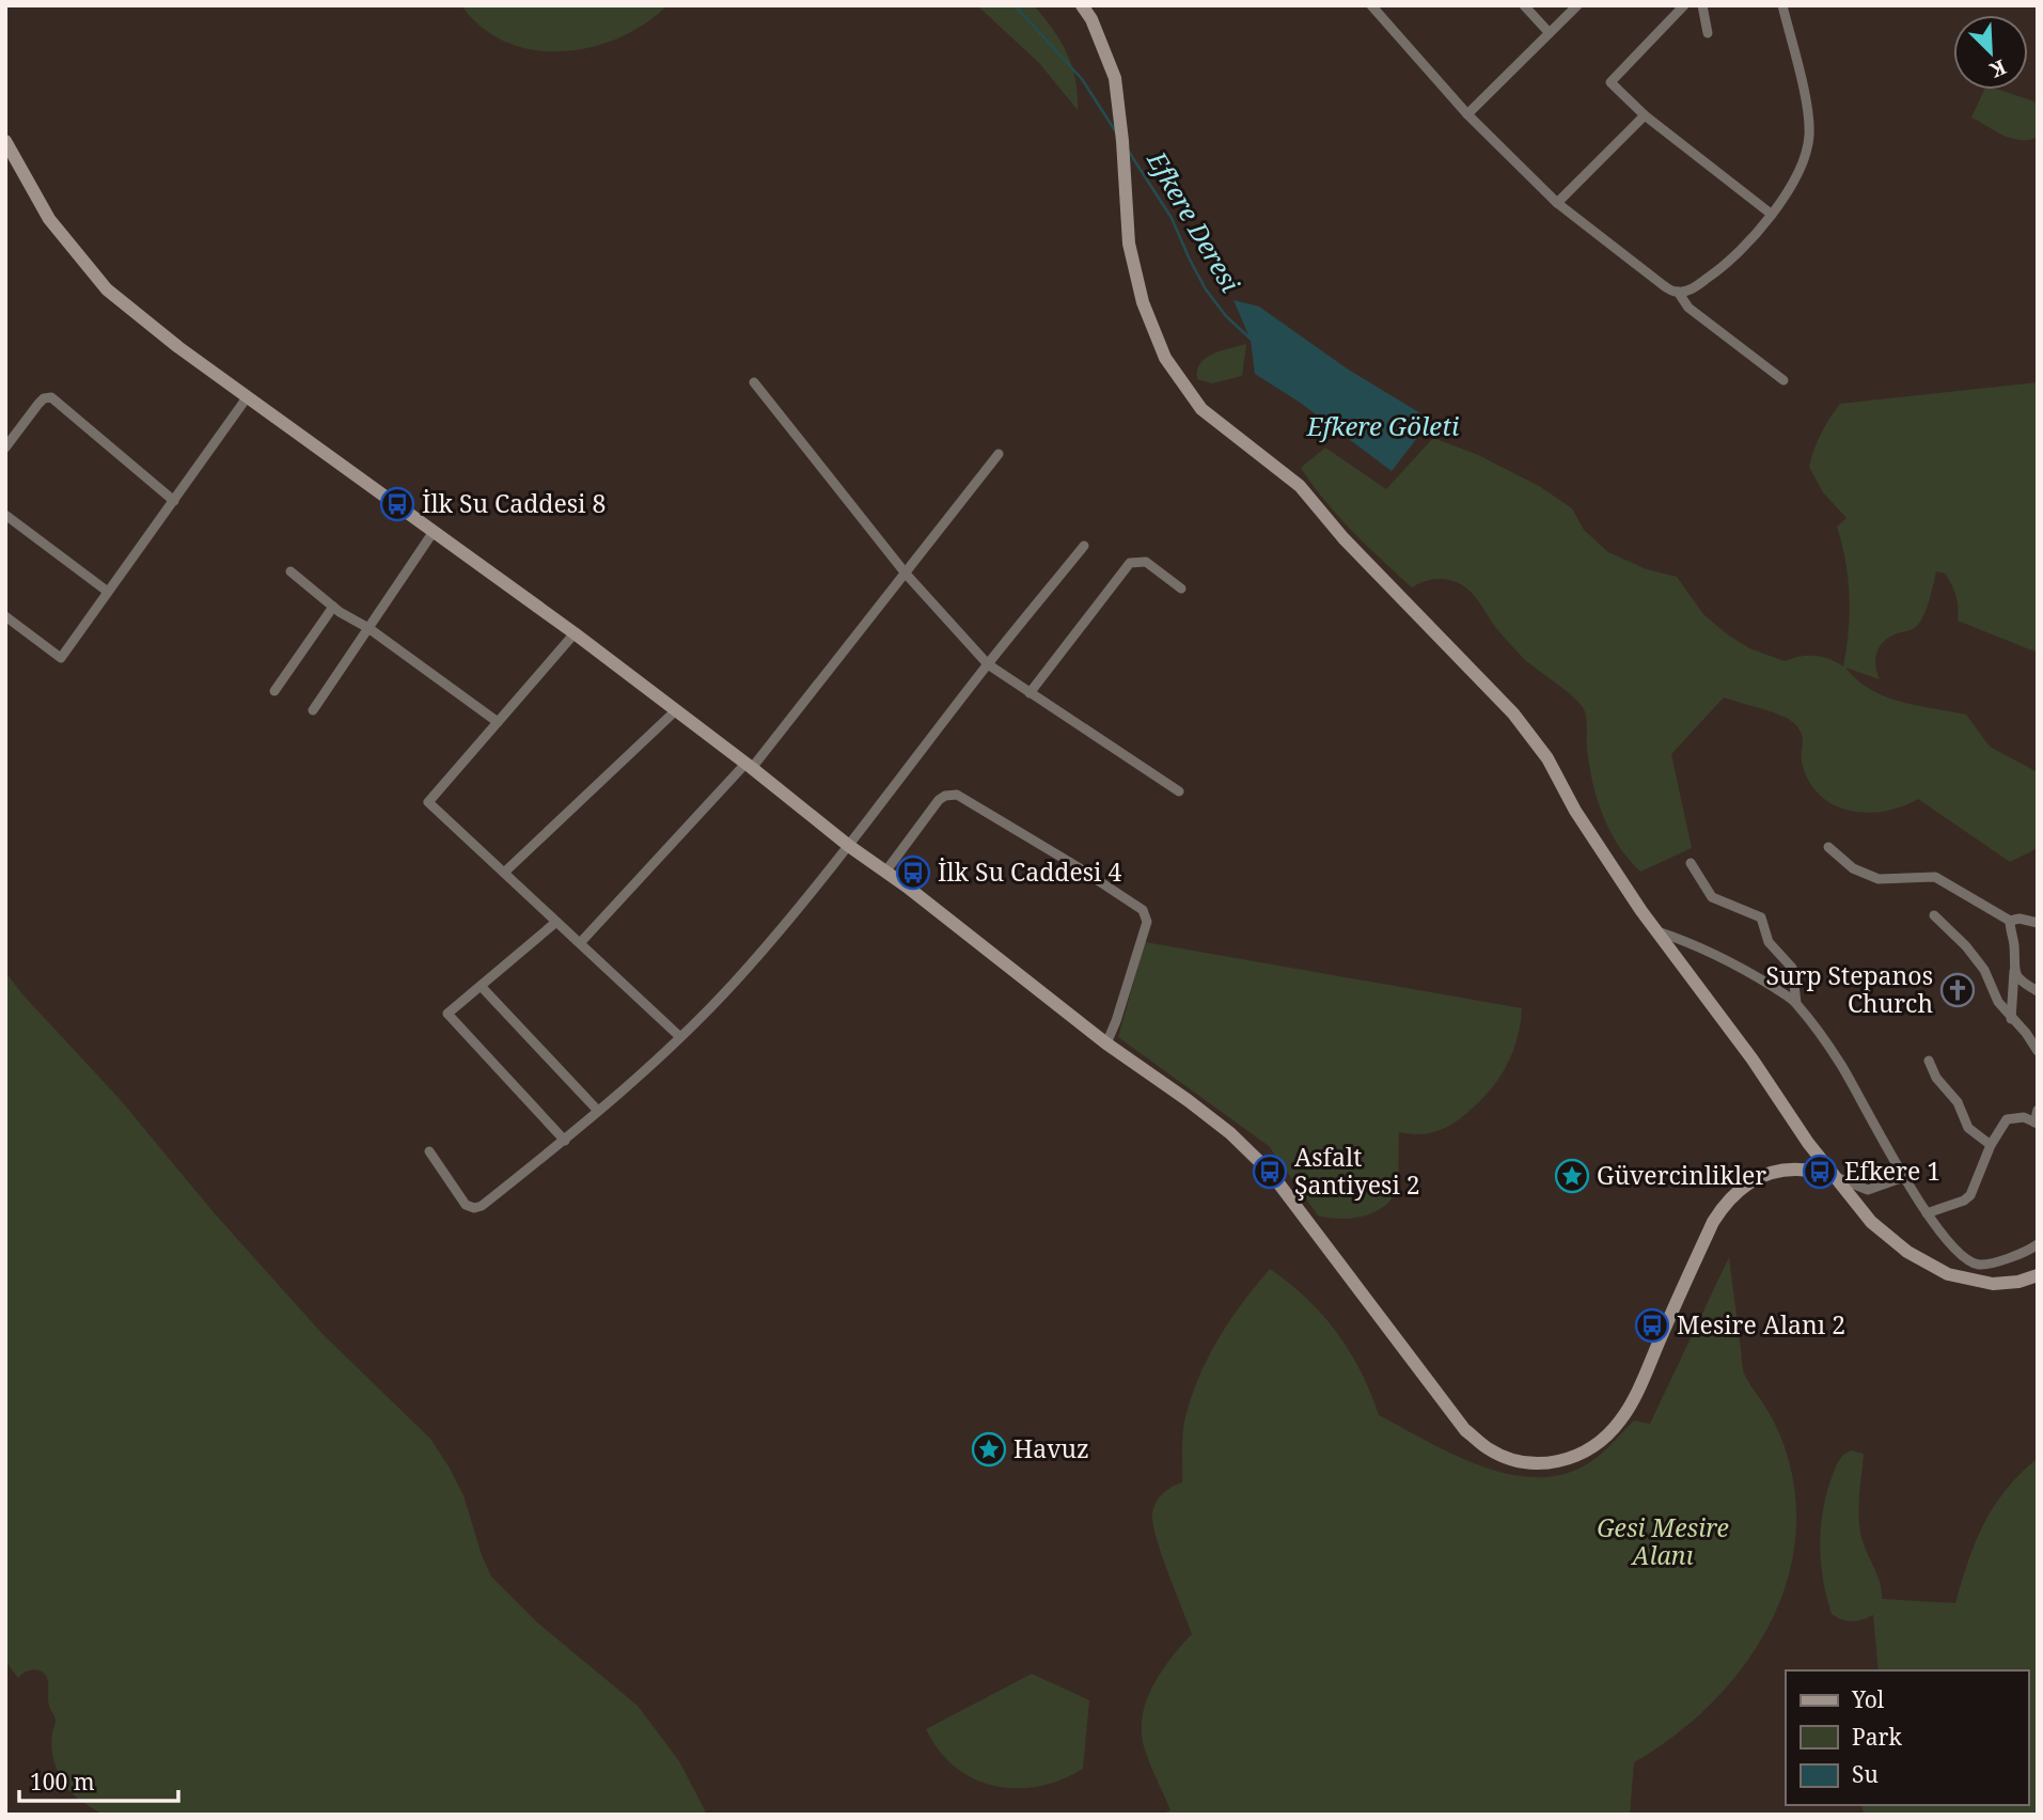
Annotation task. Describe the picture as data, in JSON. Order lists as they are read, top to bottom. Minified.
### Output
{"water":["Efkere Deresi","Efkere Göleti"],"parks":["Gesi Mesire Alanı"],"places":{"bus stop":["İlk Su Caddesi 8","İlk Su Caddesi 4","Asfalt Şantiyesi 2","Efkere 1","Mesire Alanı 2"],"church":["Surp Stepanos Church"],"place":["Güvercinlikler","Havuz"]},"legend":["Yol","Park","Su"],"scale_bar":"100 m","north":"bottom right"}
